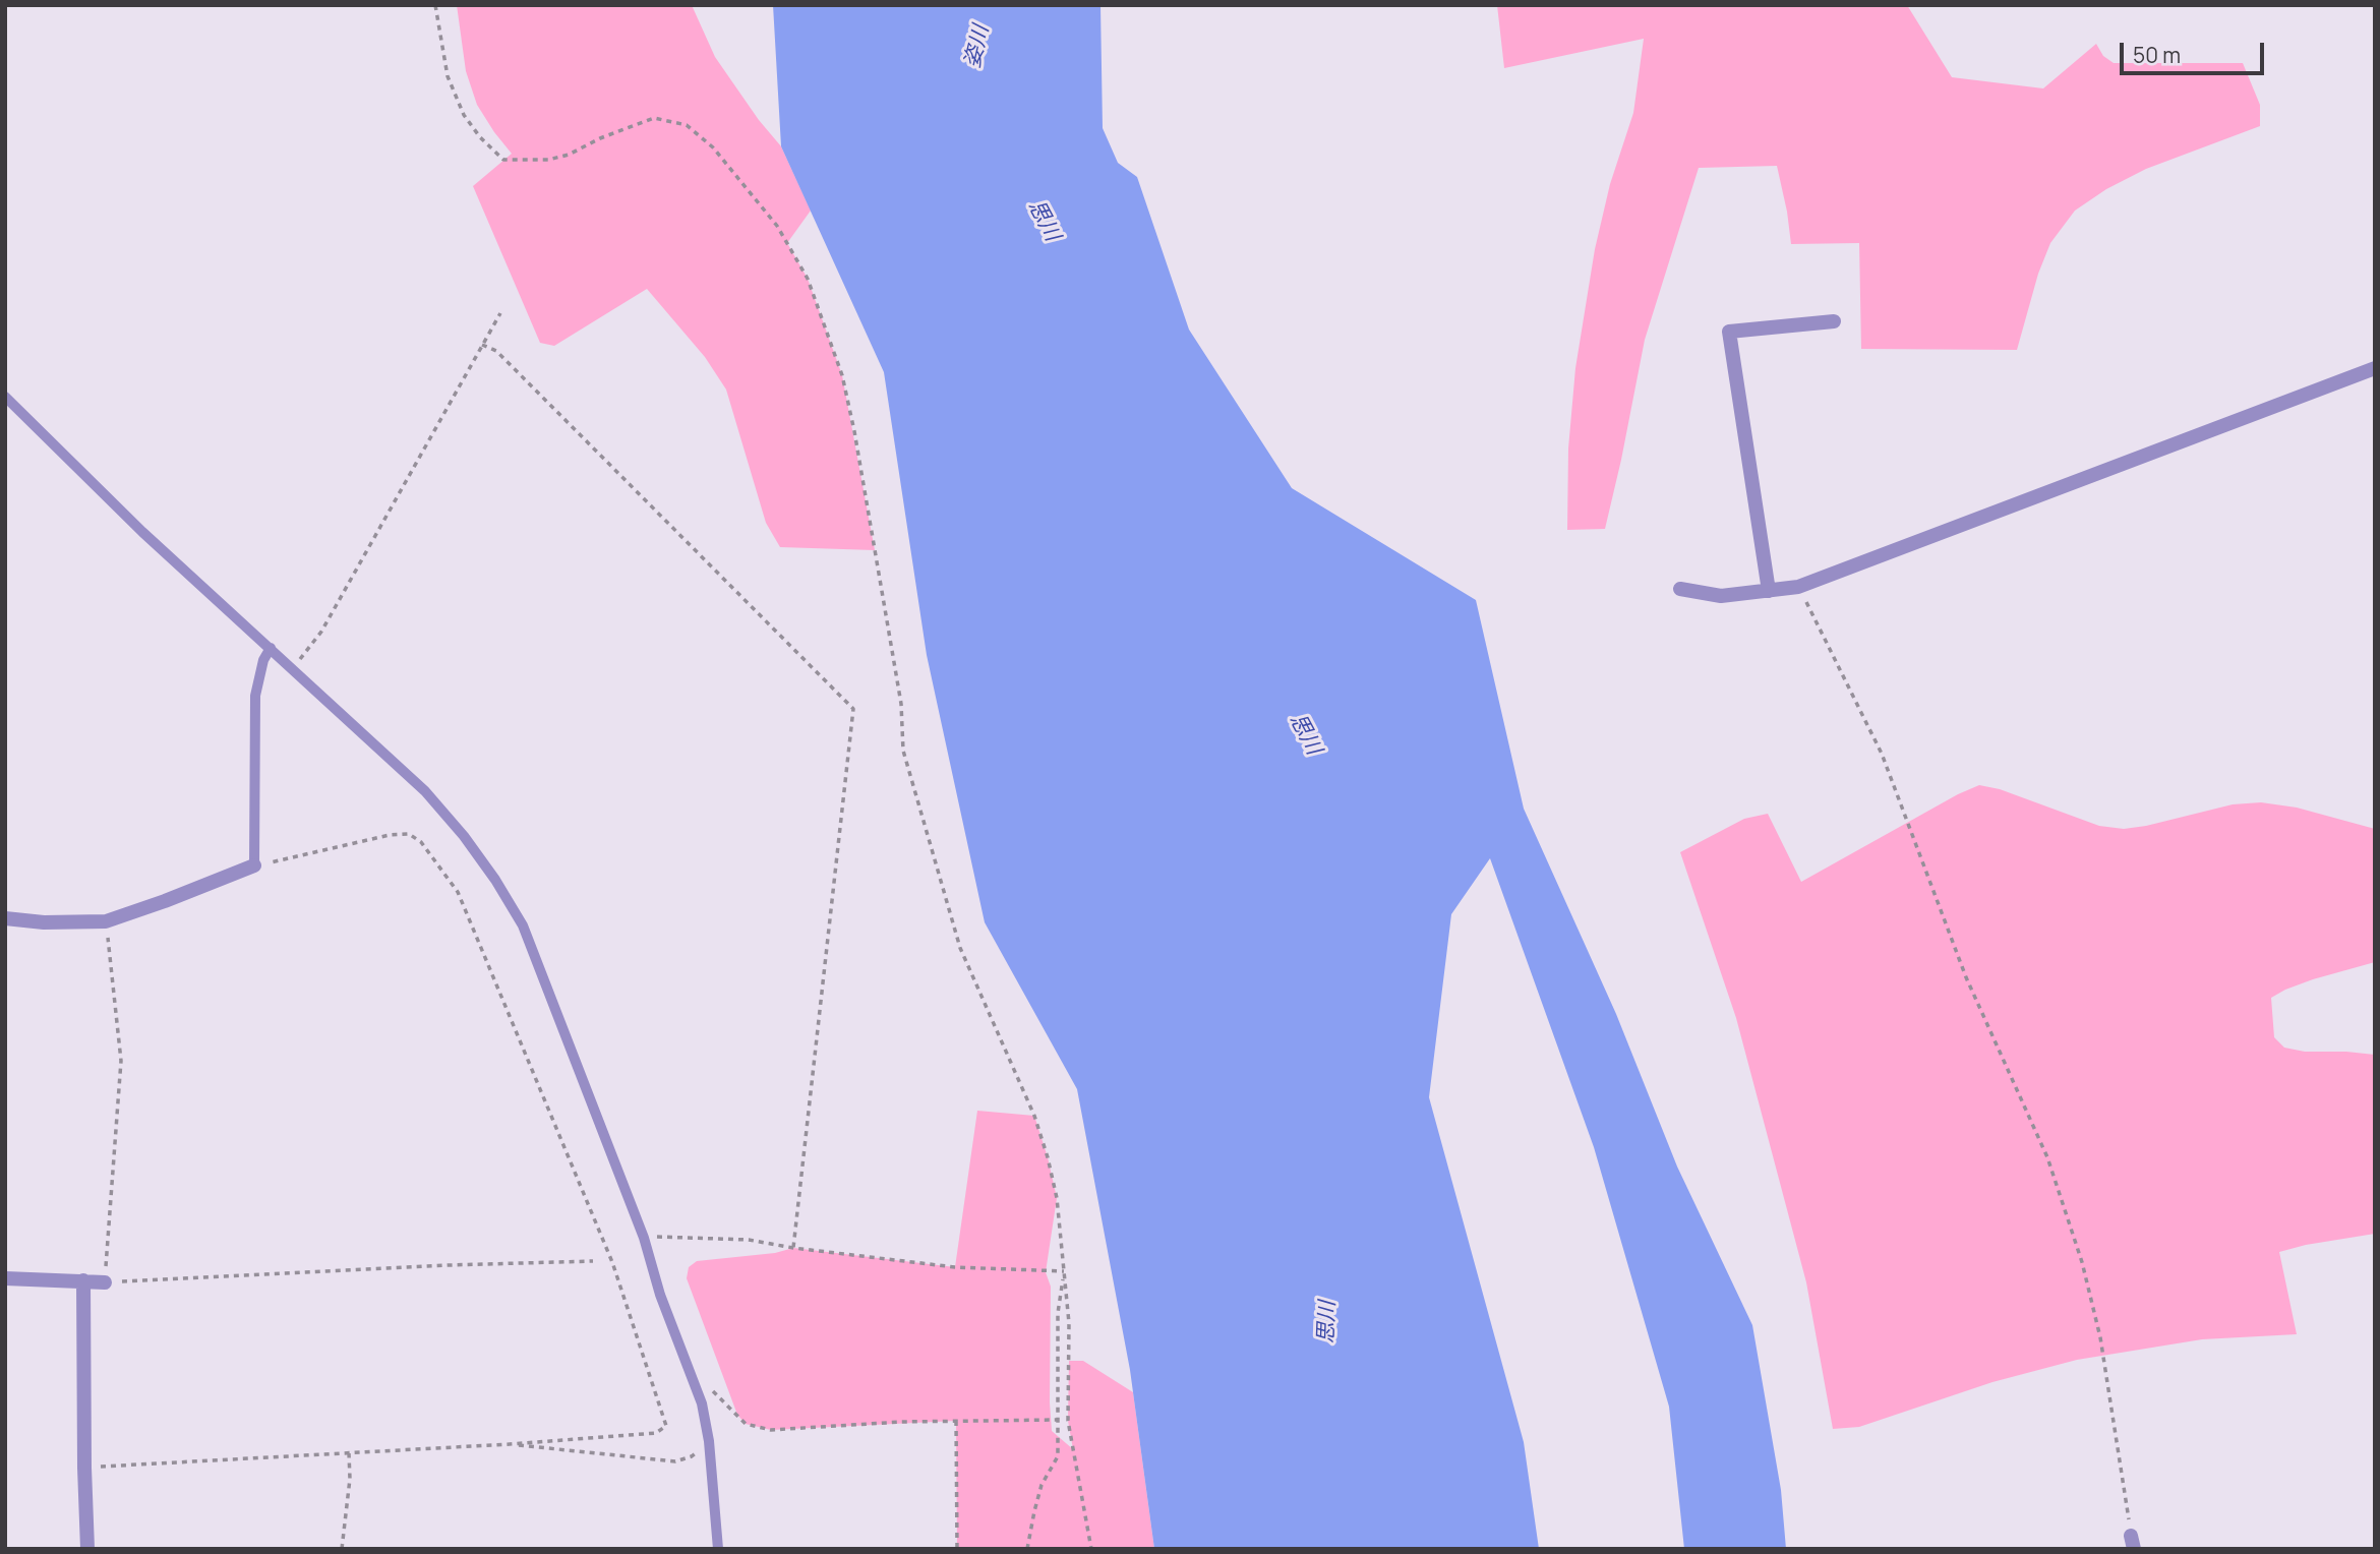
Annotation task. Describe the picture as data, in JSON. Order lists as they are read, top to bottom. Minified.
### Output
{"water":["姿川","思川"],"scale_bar":"50 m"}
